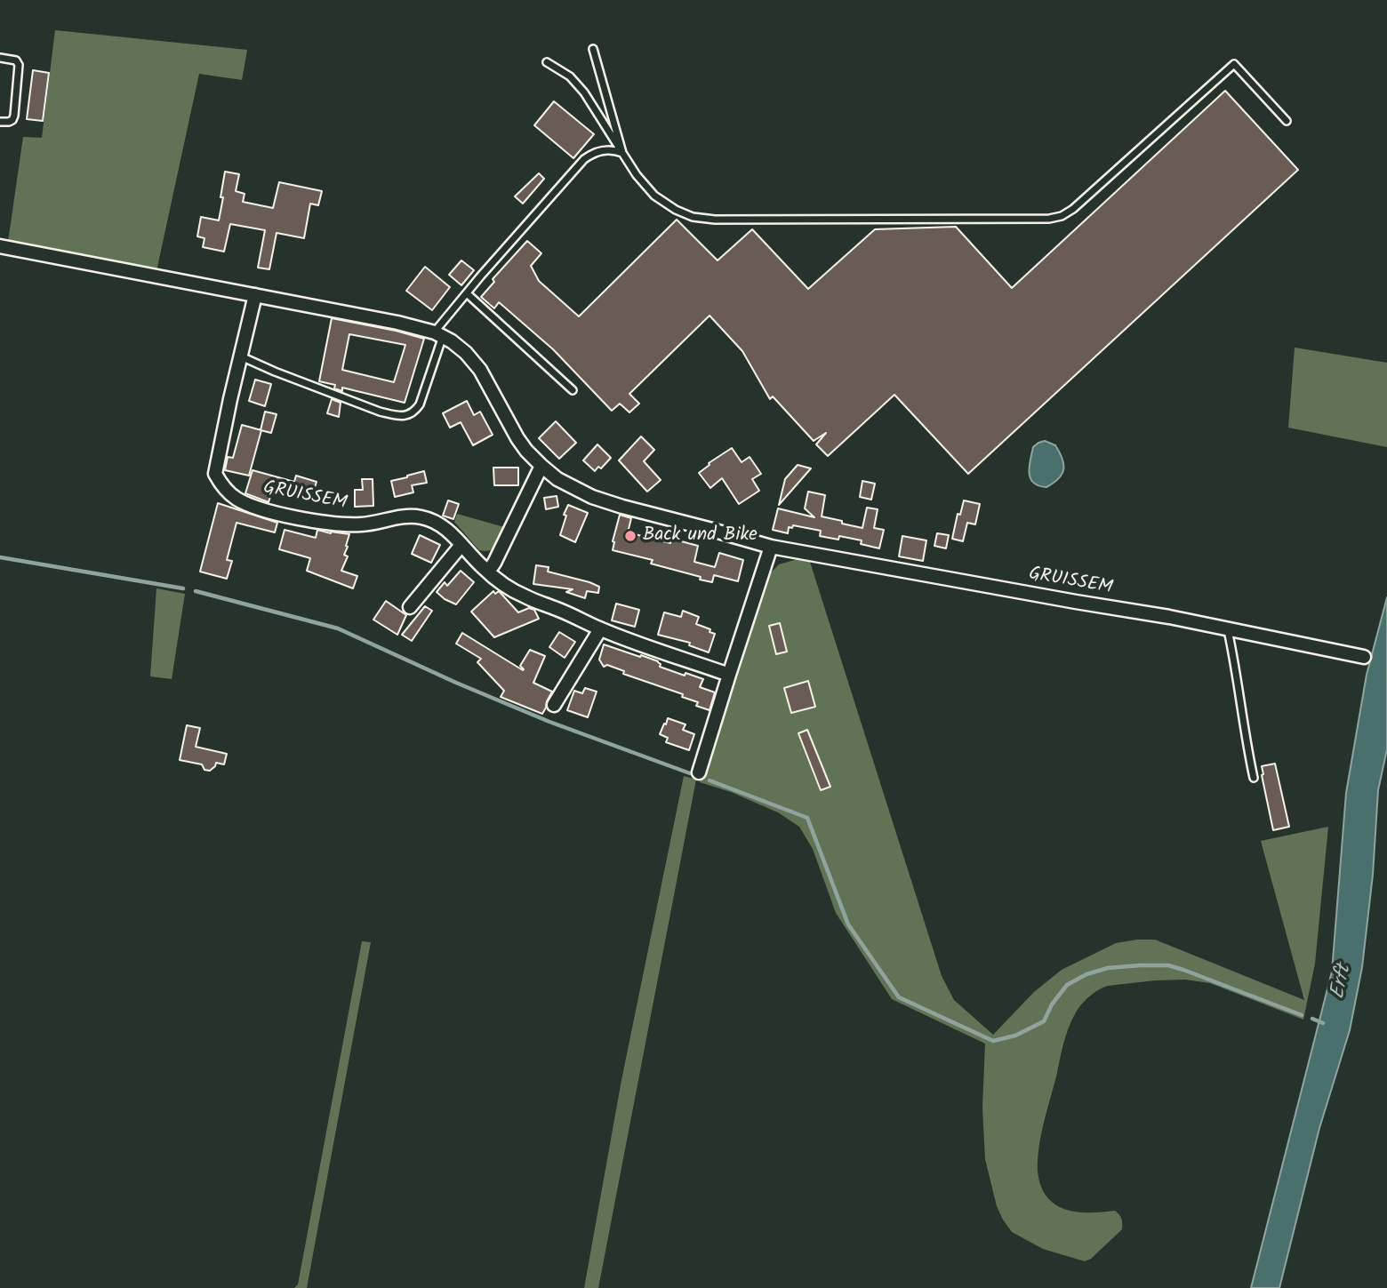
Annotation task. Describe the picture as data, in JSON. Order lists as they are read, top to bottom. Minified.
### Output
{"streets":{"street":["GRUISSEM"]},"water":["Erft"],"places":["Back und Bike"]}
